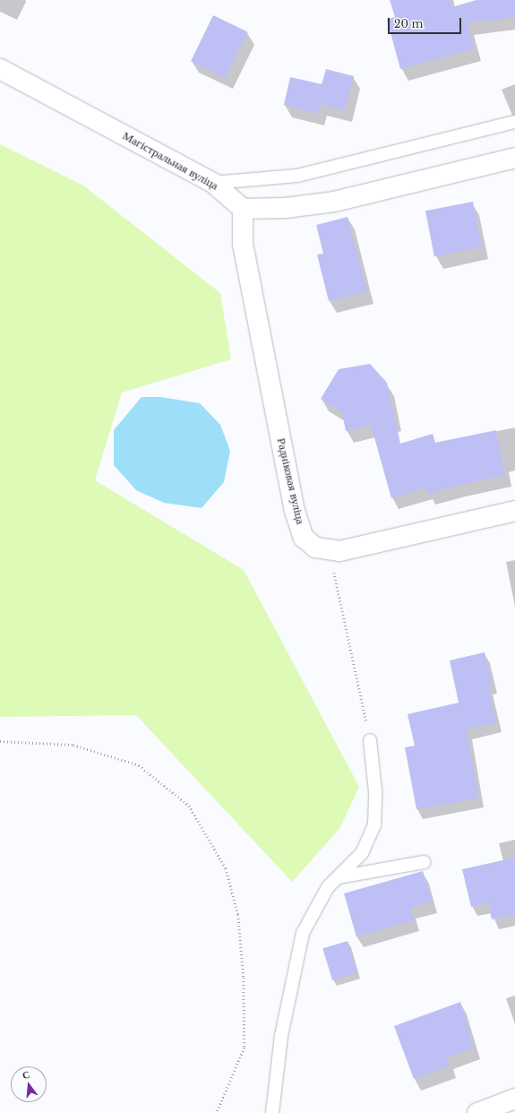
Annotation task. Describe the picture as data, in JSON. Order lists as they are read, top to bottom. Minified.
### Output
{"streets":{"street":["Магістральная вуліца","Радніковая вуліца"]},"crossings":[["Магістральная вуліца","Радніковая вуліца"]],"scale_bar":"20 m","north":"top"}
